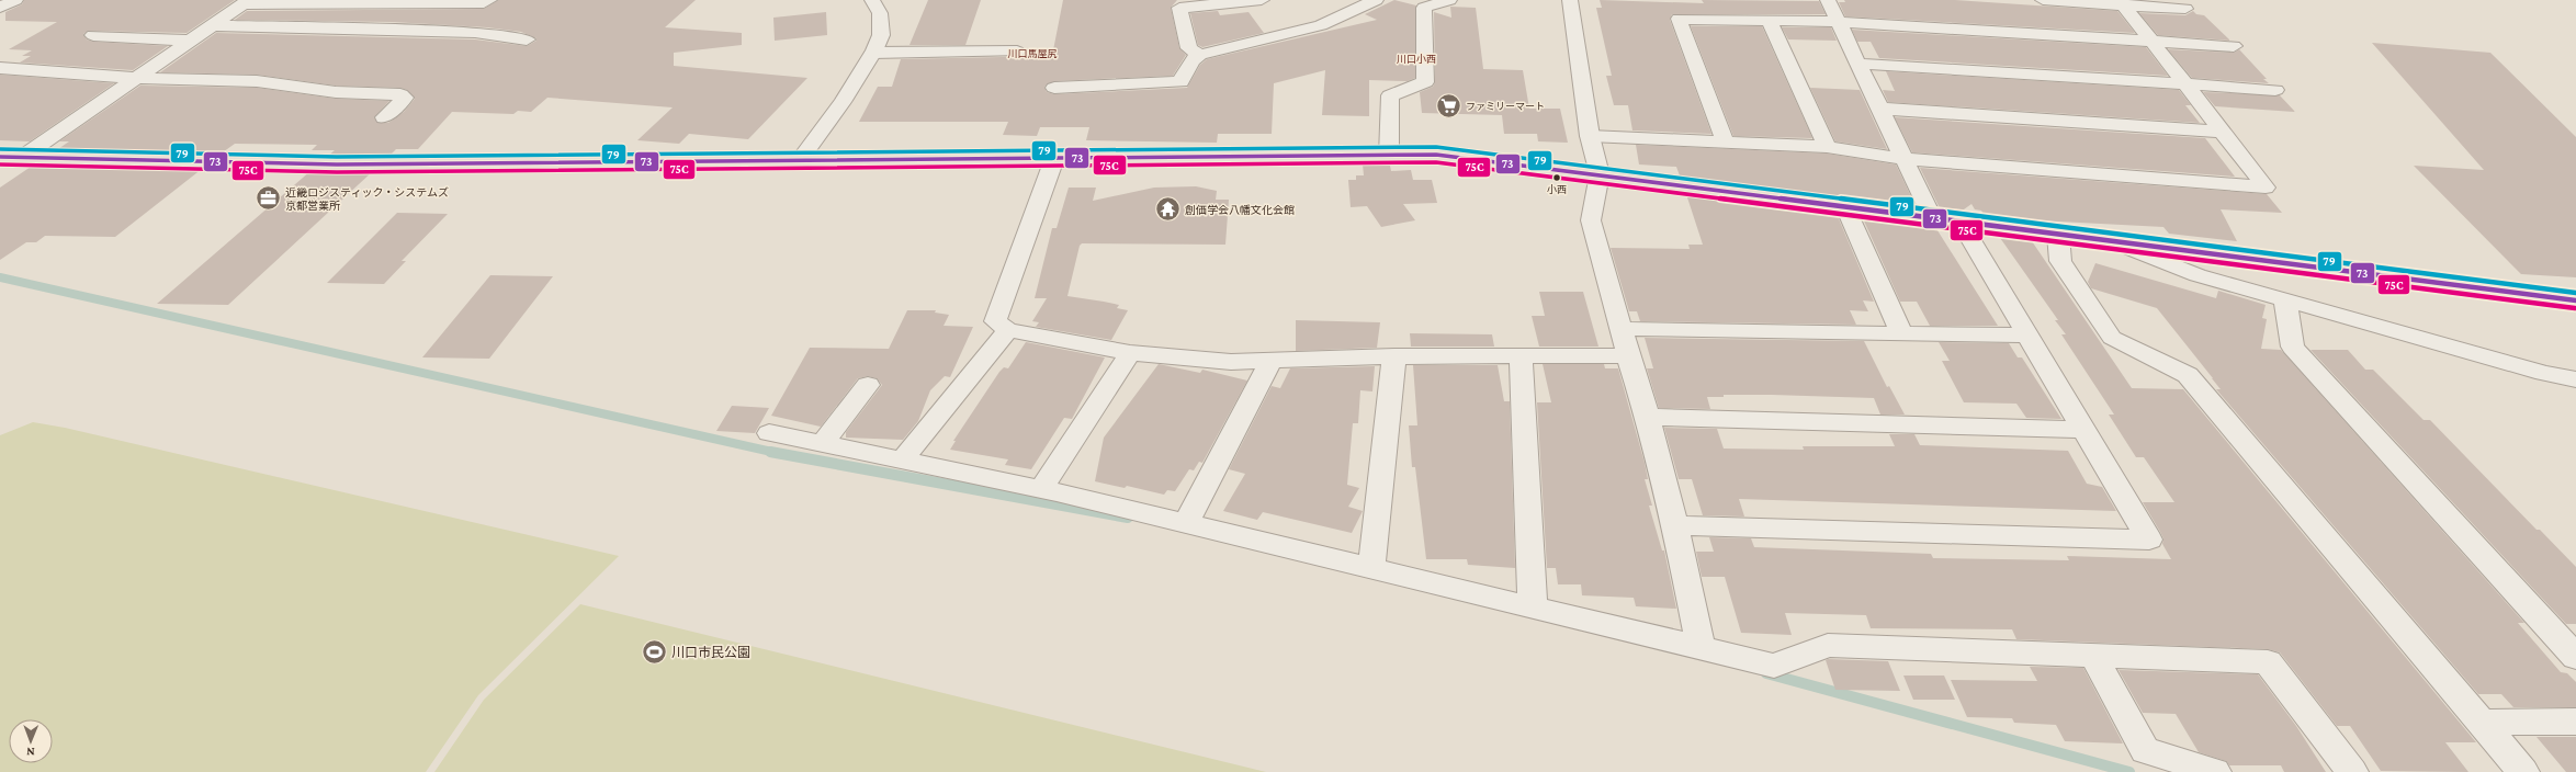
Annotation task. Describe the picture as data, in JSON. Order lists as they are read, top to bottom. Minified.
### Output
{"districts":["川口馬屋尻","川口小西"],"places":{"supermarket":["ファミリーマート"],"other":["小西"],"office":["近畿ロジスティック・システムズ 京都営業所"],"temple":["創価学会八幡文化会館"],"sports":["川口市民公園"]},"lines":["transit line 79","transit line 73","transit line 75C"],"north":"bottom"}
